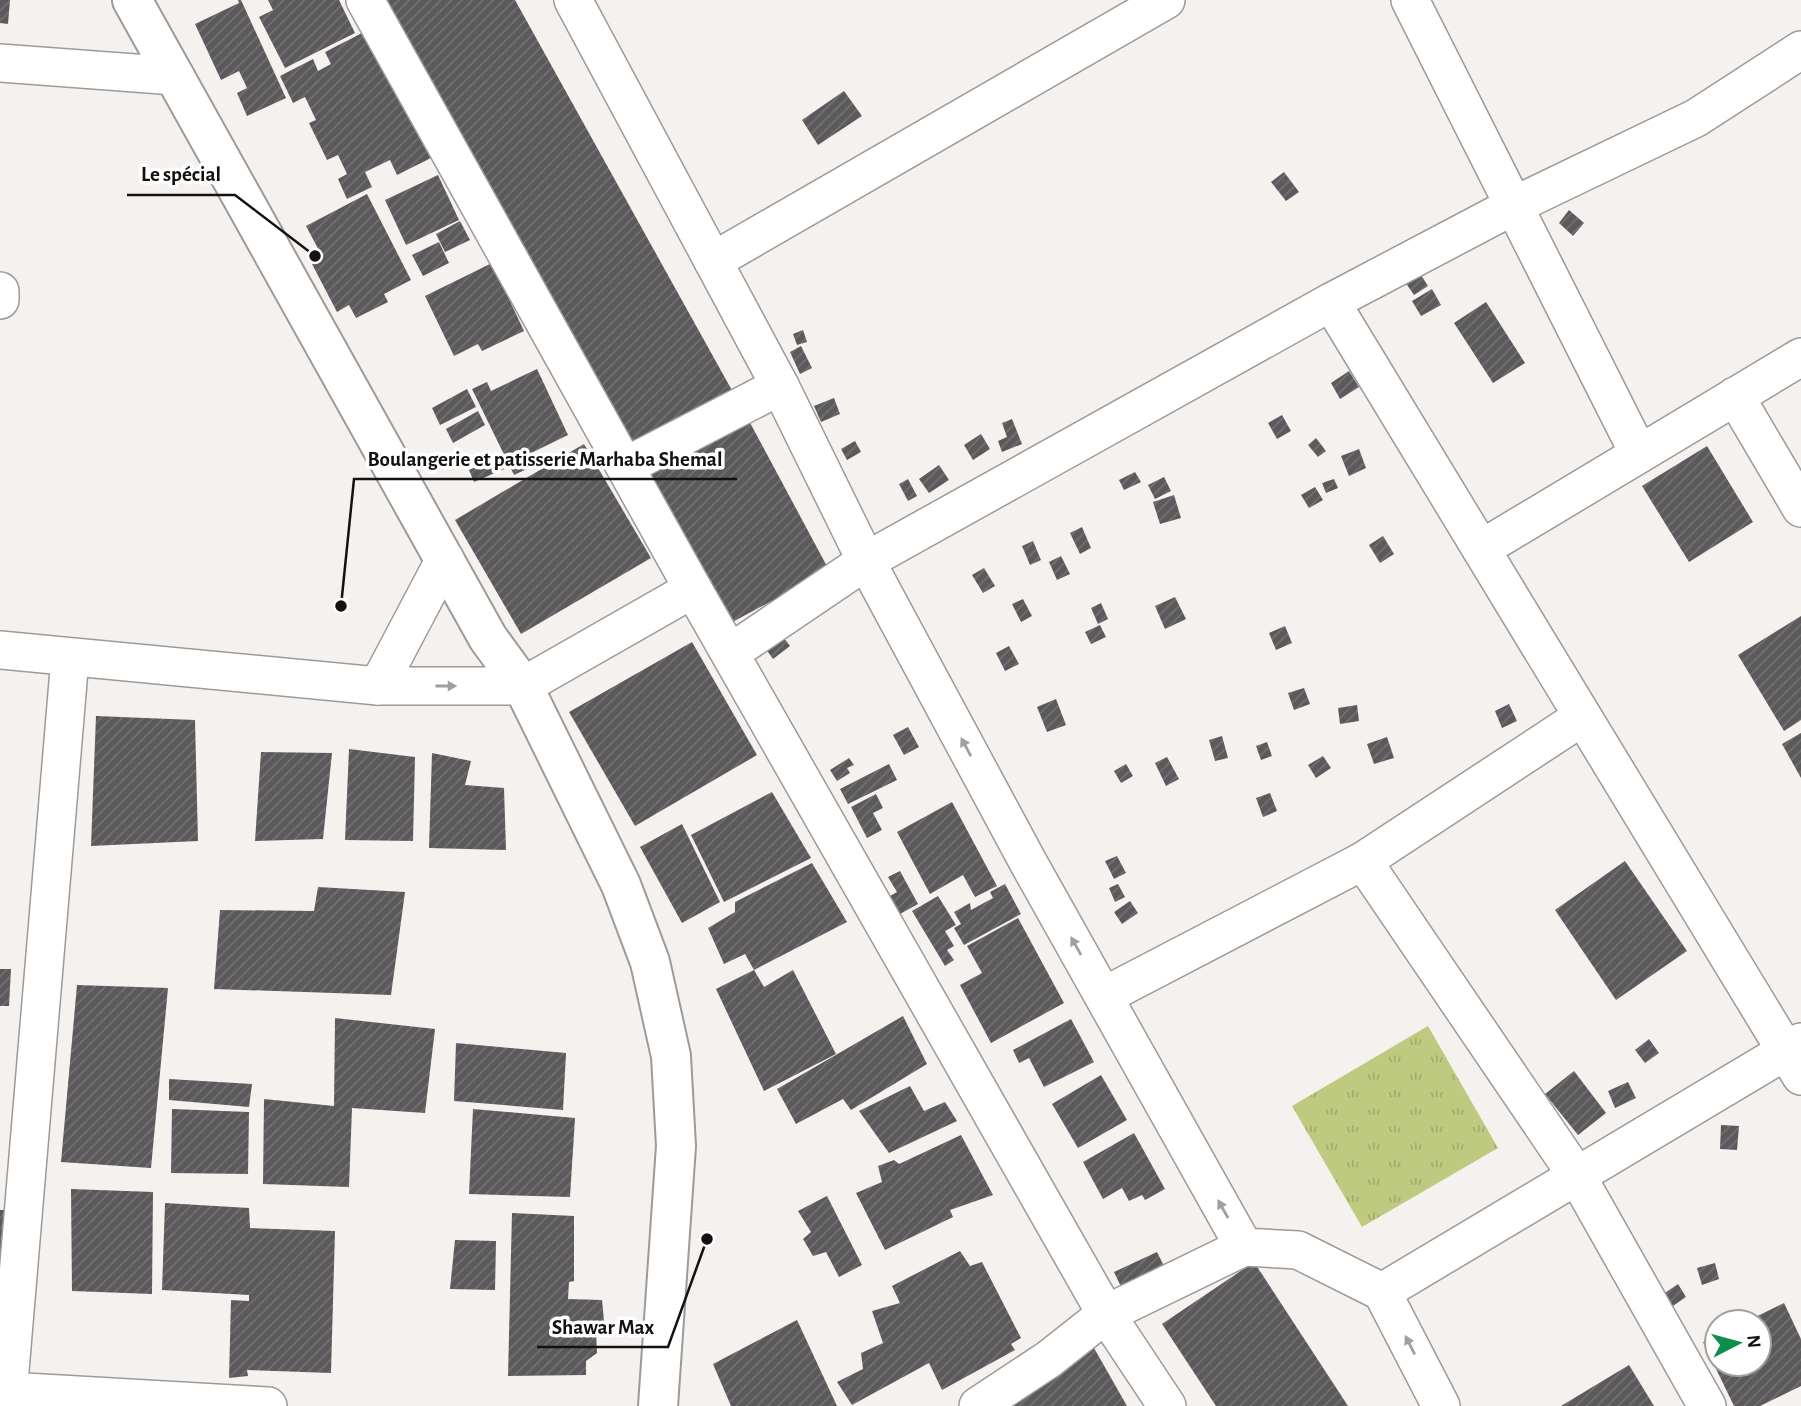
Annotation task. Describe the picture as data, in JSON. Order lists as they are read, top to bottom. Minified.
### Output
{"places":["Le spécial","Boulangerie et patisserie Marhaba Shemal","Shawar Max"],"north":"right"}
